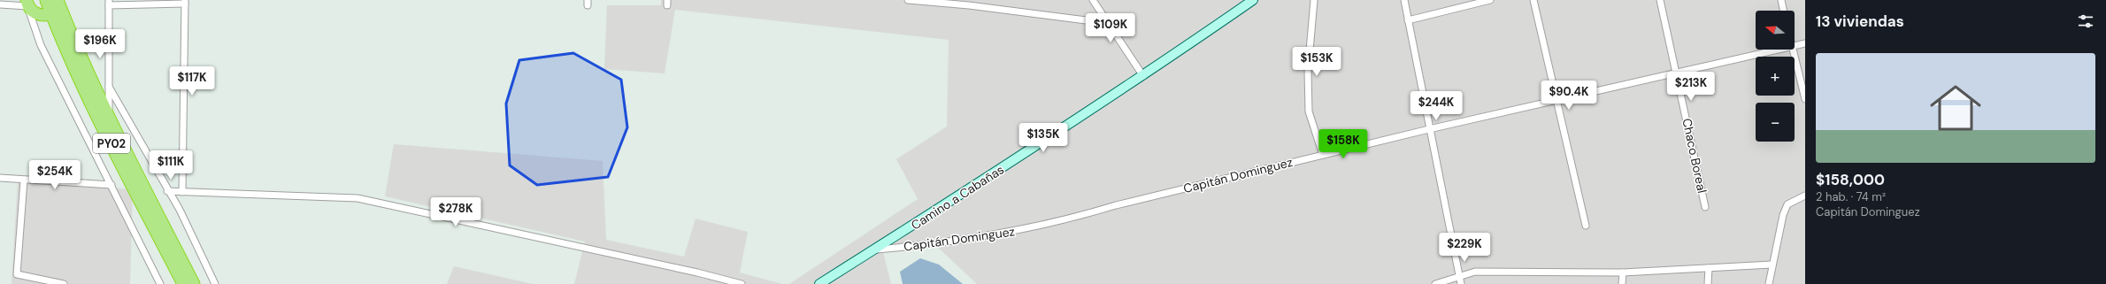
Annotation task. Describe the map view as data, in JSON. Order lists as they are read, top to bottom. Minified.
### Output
{"streets":{"highway":["PY02"],"street":["Chaco Boreal","Capitán Dominguez","Camino a Cabañas"]},"crossings":[["Chaco Boreal","Capitán Dominguez"],["Capitán Dominguez","Camino a Cabañas"]],"north":"left","page":{"heading":"13 viviendas","map_buttons":["+","−"],"price":["$109K","$196K","$153K","$117K","$213K","$90.4K","$244K","$135K","$158K","$111K","$254K","$278K","$229K"],"list":[{"name":"$158,000","note":"2 hab. · 74 m² · Capitán Dominguez"}]}}
